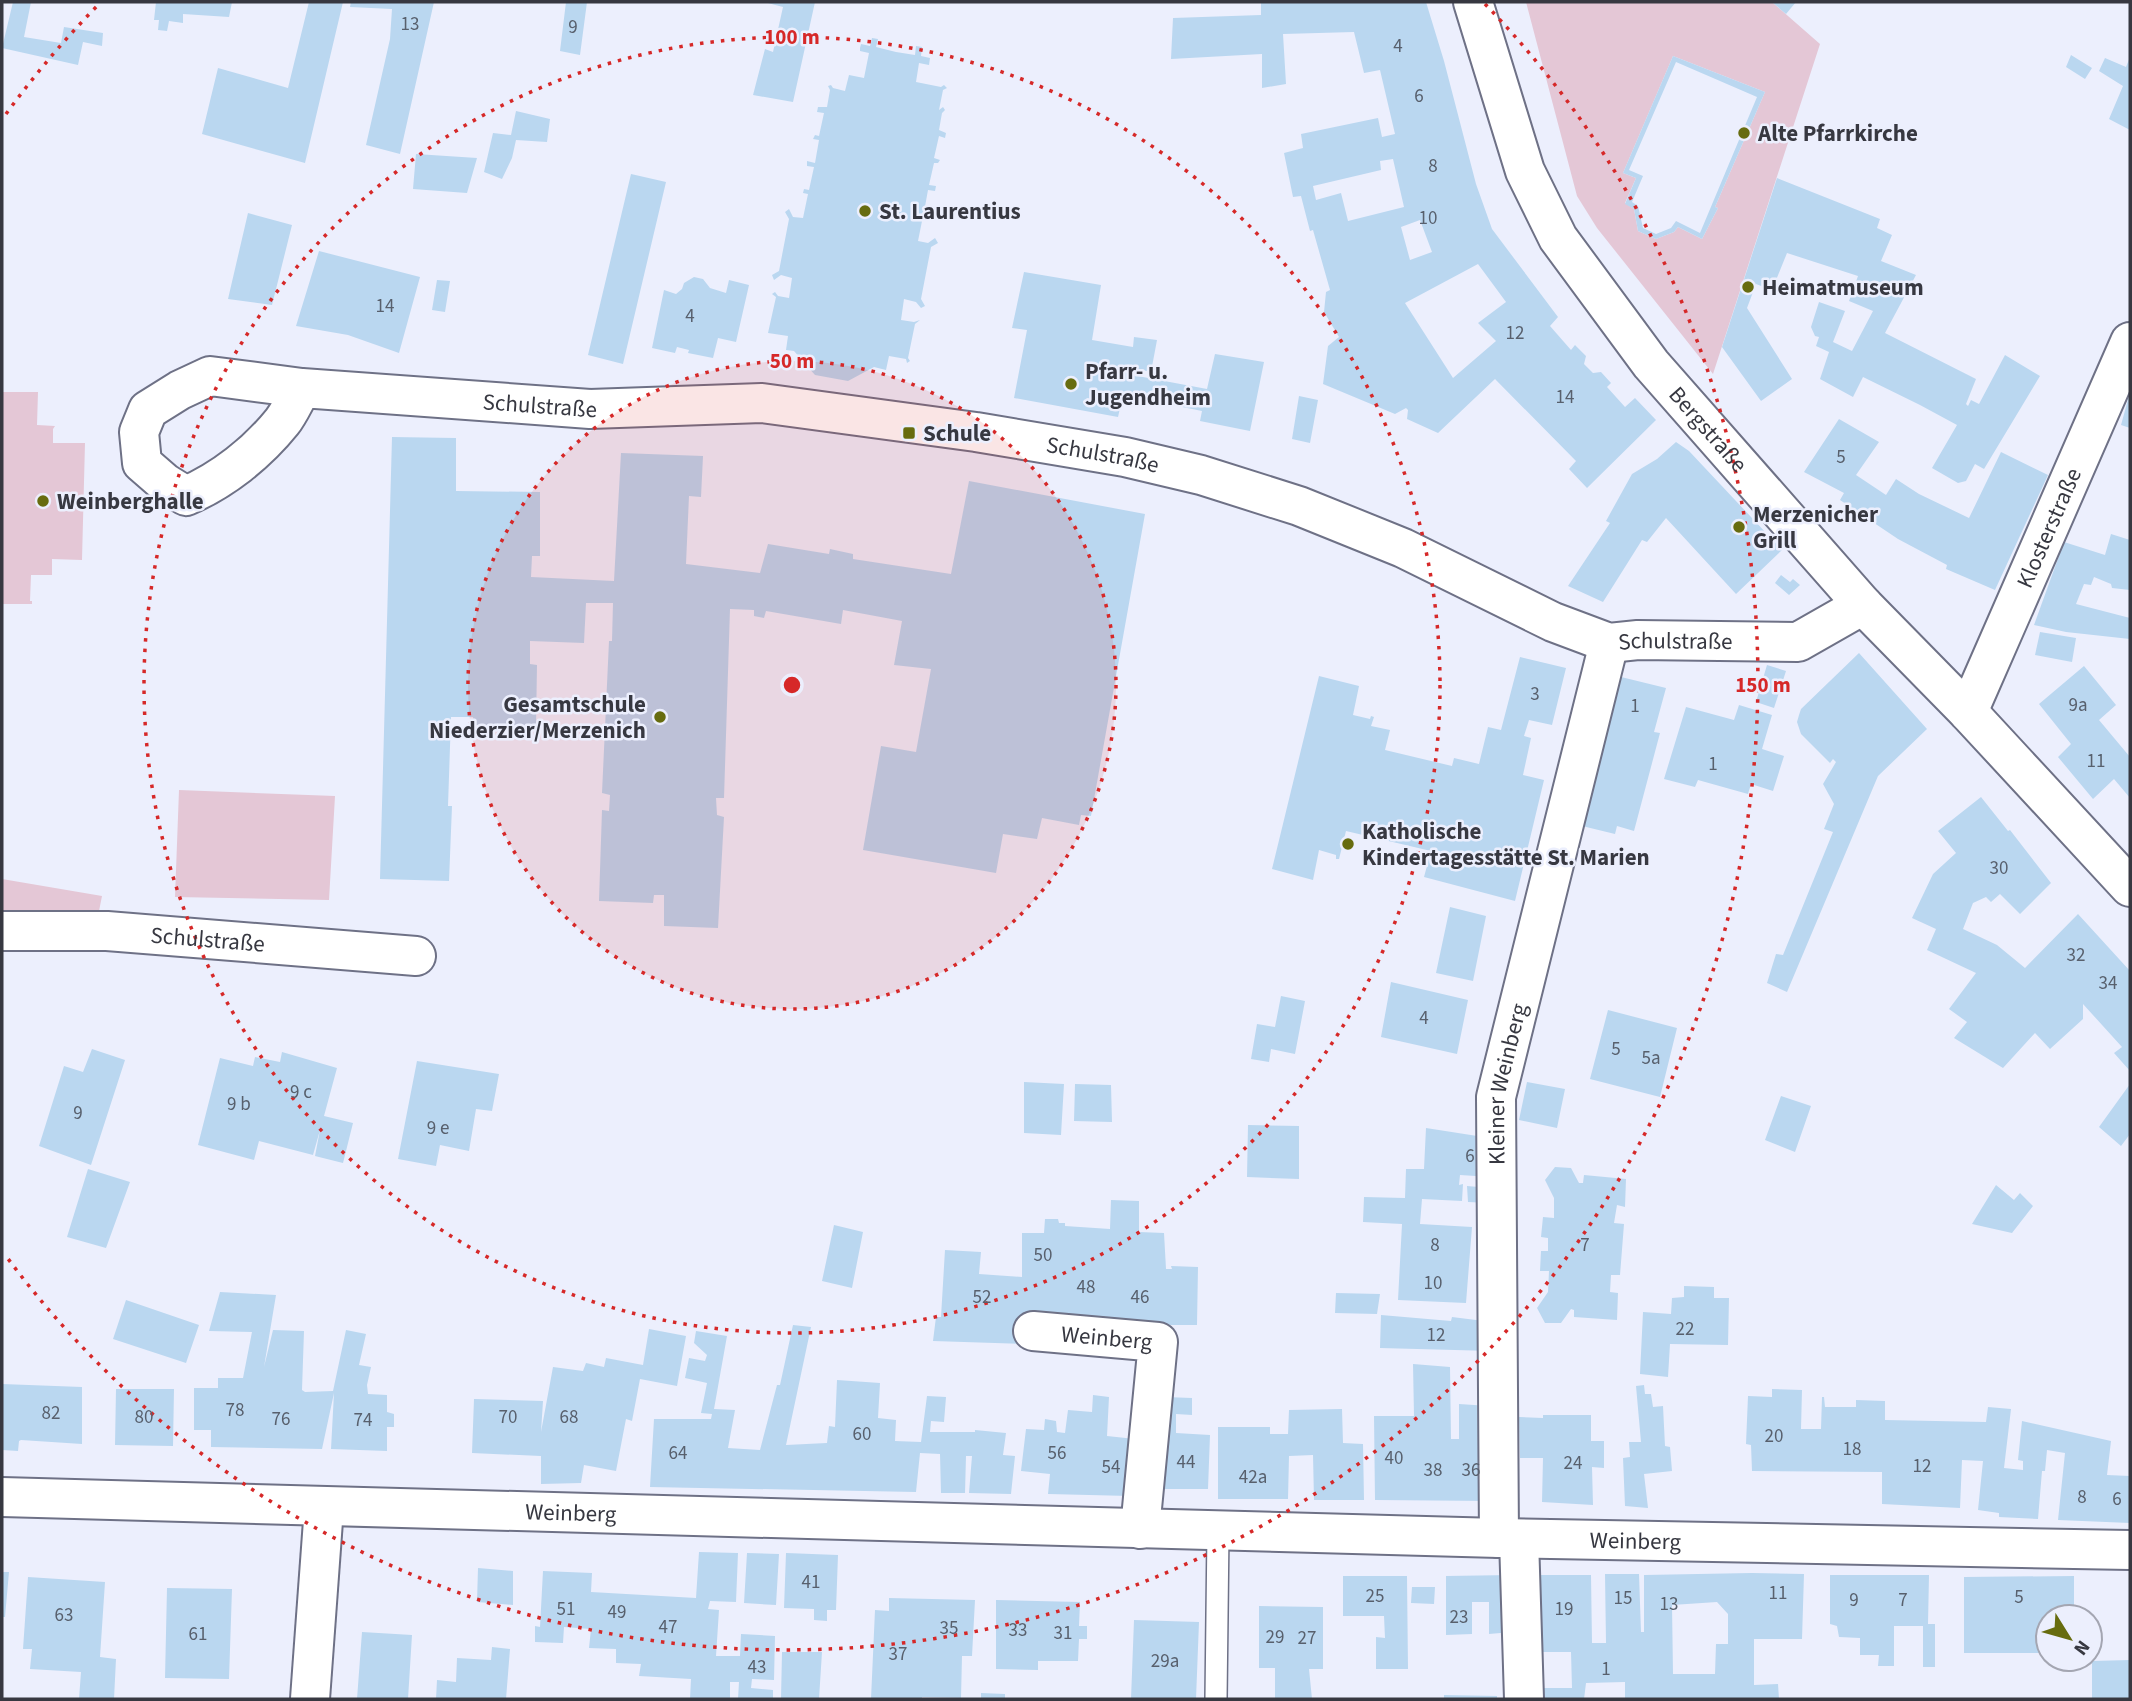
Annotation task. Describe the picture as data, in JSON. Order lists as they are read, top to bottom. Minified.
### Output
{"streets":{"street":["Schulstraße","Bergstraße","Klosterstraße","Kleiner Weinberg","Weinberg"]},"crossings":[["Schulstraße","Bergstraße"],["Schulstraße","Kleiner Weinberg"],["Bergstraße","Klosterstraße"],["Kleiner Weinberg","Weinberg"]],"places":{"other":["Alte Pfarrkirche","St. Laurentius","Heimatmuseum","Pfarr- u. Jugendheim","Weinberghalle","Merzenicher Grill","Gesamtschule Niederzier/Merzenich","Katholische Kindertagesstätte St. Marien"],"transit":["Schule"]},"house_numbers":["13","9","4","6","8","10","14","4","12","14","5","3","9a","1","11","1","30","32","34","4","5","5a","9 c","9 b","9","9 e","6","8","7","50","10","48","52","46","22","12","78","82","80","70","68","76","74","60","20","18","64","56","40","44","24","12","54","38","36","42a","8","6","41","11","25","5","15","9","7","13","51","19","49","63","23","47","35","33","31","61","29","27","37","29a","43","1"],"north":"bottom right","rings":["100 m","50 m","150 m"]}
